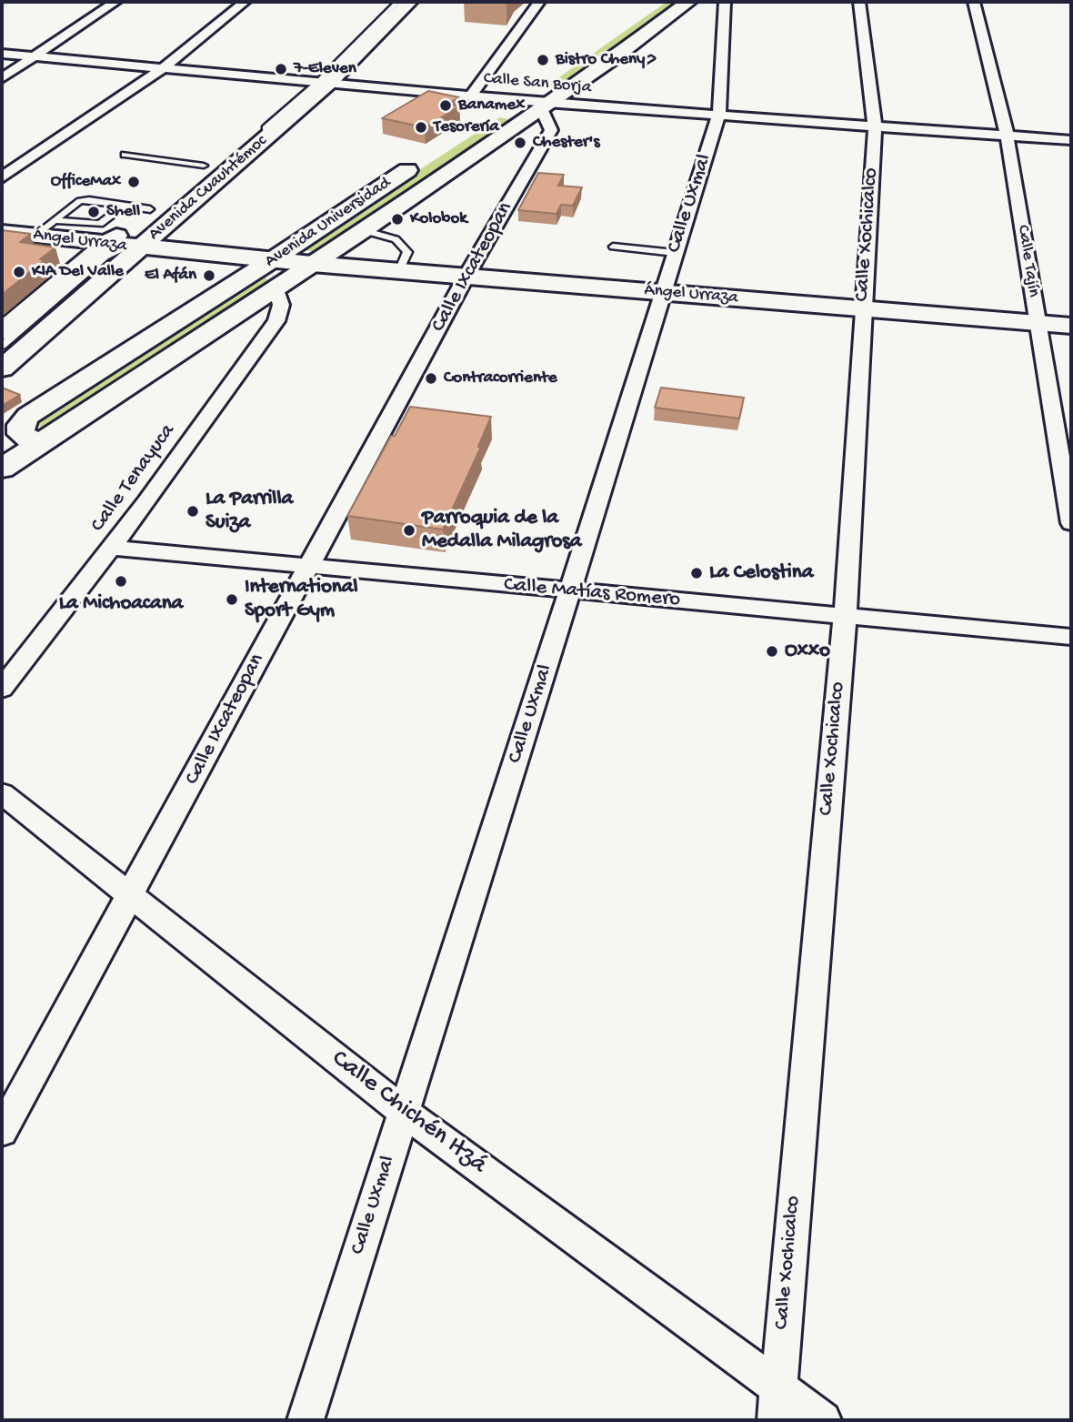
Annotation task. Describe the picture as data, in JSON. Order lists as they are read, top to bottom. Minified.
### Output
{"streets":{"main road":["Avenida Cuauhtémoc","Avenida Universidad","Ángel Urraza"],"street":["Calle San Borja","Calle Uxmal","Calle Xochicalco","Calle Tajín","Calle Ixcateopan","Calle Tenayuca","Calle Matías Romero","Calle Chichén Itzá"]},"crossings":[["Calle San Borja","Avenida Cuauhtémoc"],["Calle San Borja","Calle Uxmal"],["Calle San Borja","Avenida Universidad"],["Calle San Borja","Calle Xochicalco"],["Calle San Borja","Calle Tajín"],["Calle San Borja","Calle Ixcateopan"],["Avenida Cuauhtémoc","Ángel Urraza"],["Calle Uxmal","Ángel Urraza"],["Calle Uxmal","Calle Matías Romero"],["Calle Uxmal","Calle Chichén Itzá"],["Avenida Universidad","Ángel Urraza"],["Avenida Universidad","Calle Ixcateopan"],["Avenida Universidad","Calle Tenayuca"],["Calle Xochicalco","Ángel Urraza"],["Calle Xochicalco","Calle Matías Romero"],["Calle Xochicalco","Calle Chichén Itzá"],["Ángel Urraza","Calle Tajín"],["Ángel Urraza","Calle Ixcateopan"],["Calle Ixcateopan","Calle Matías Romero"],["Calle Ixcateopan","Calle Chichén Itzá"],["Calle Tenayuca","Calle Matías Romero"]],"places":["Bistro Cheny","7-Eleven","Banamex","Tesorería","Chester's","OfficeMax","Shell","Kolobok","KIA Del Valle","El Afán","Contracorriente","La Parrilla Suiza","Parroquia de la Medalla Milagrosa","La Celostina","La Michoacana","International Sport Gym","Oxxo"]}
